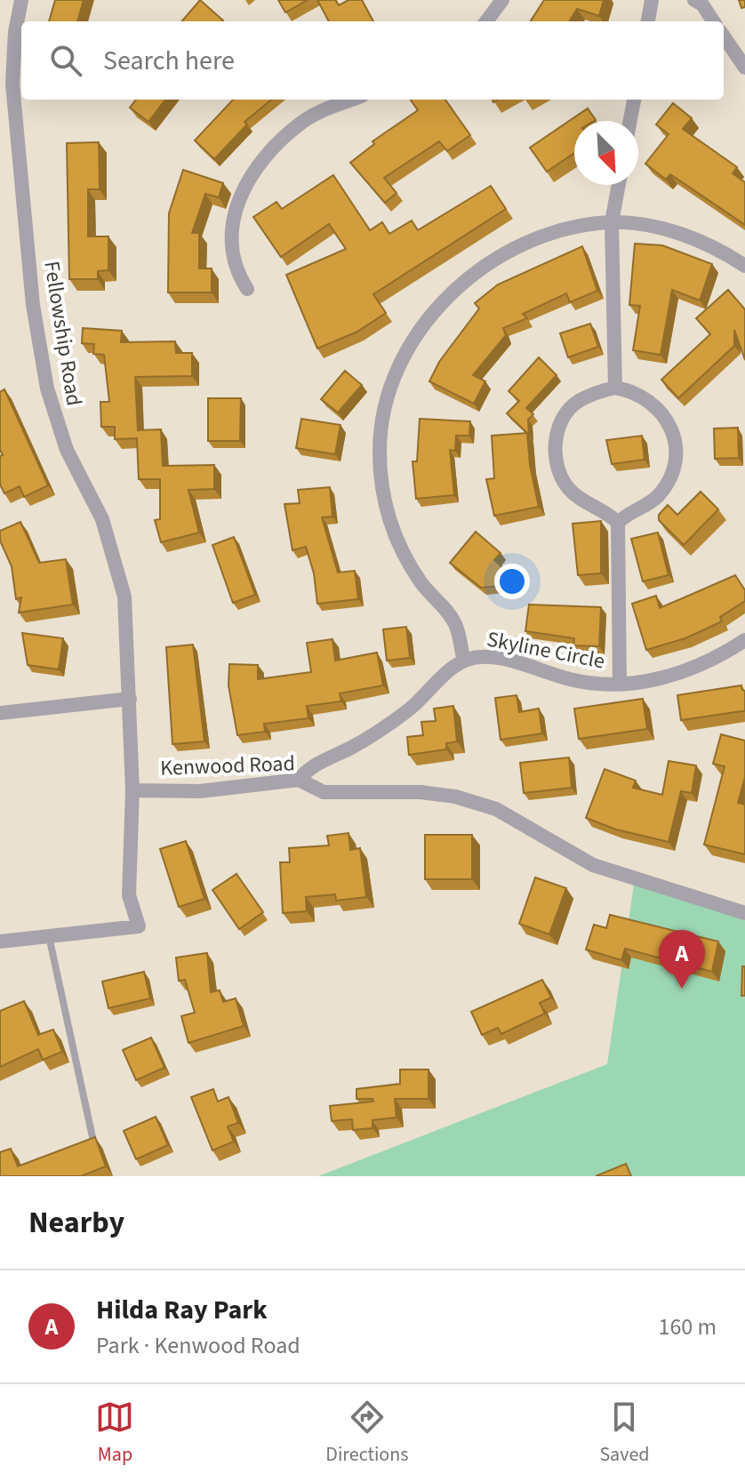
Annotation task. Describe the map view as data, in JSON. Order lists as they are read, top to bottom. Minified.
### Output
{"streets":{"street":["Fellowship Road","Skyline Circle","Kenwood Road"]},"crossings":[["Fellowship Road","Kenwood Road"]],"north":"bottom right","page":{"search":"Search here","pins":"A","heading":"Nearby","list":[{"mark":"A","name":"Hilda Ray Park","note":"Park · Kenwood Road","value":"160 m"}],"nav":["Map","Directions","Saved"]}}
